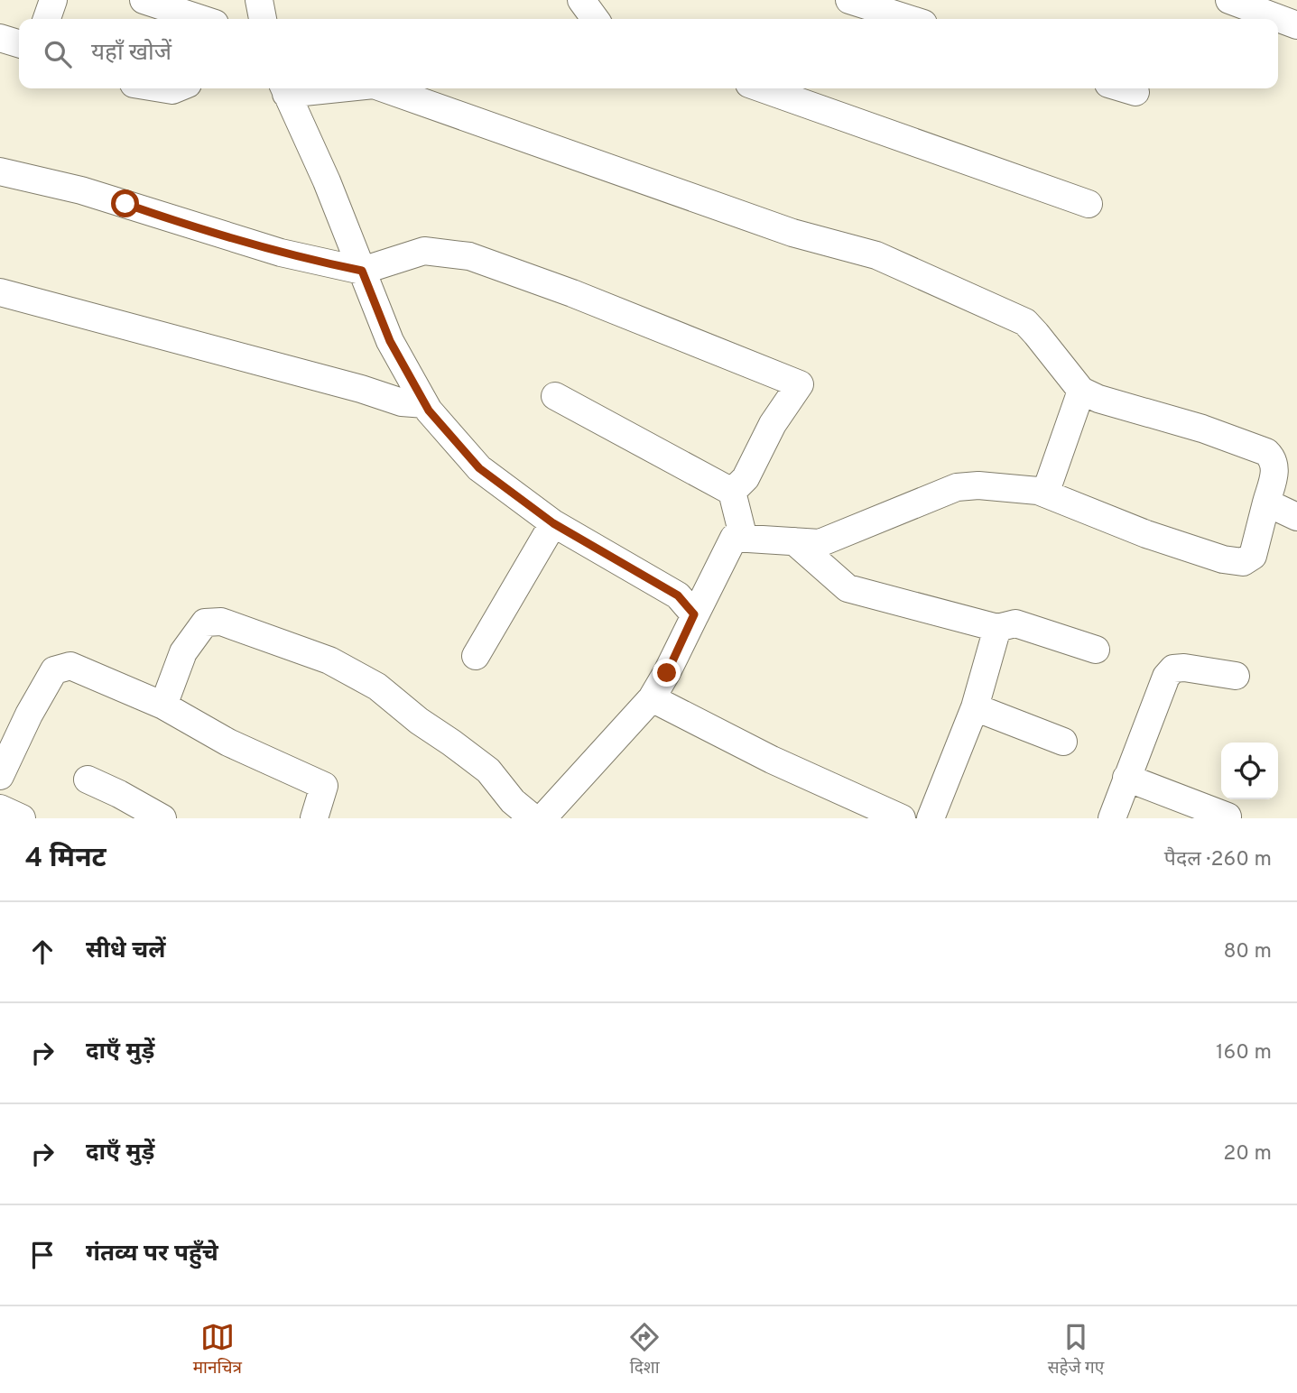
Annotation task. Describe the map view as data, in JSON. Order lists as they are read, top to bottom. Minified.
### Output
{"page":{"search":"यहाँ खोजें","heading":["4 मिनट","पैदल · 260 m"],"list":[["सीधे चलें","80 m"],["दाएँ मुड़ें","160 m"],["दाएँ मुड़ें","20 m"],"गंतव्य पर पहुँचे"],"nav":["मानचित्र","दिशा","सहेजे गए"]}}
